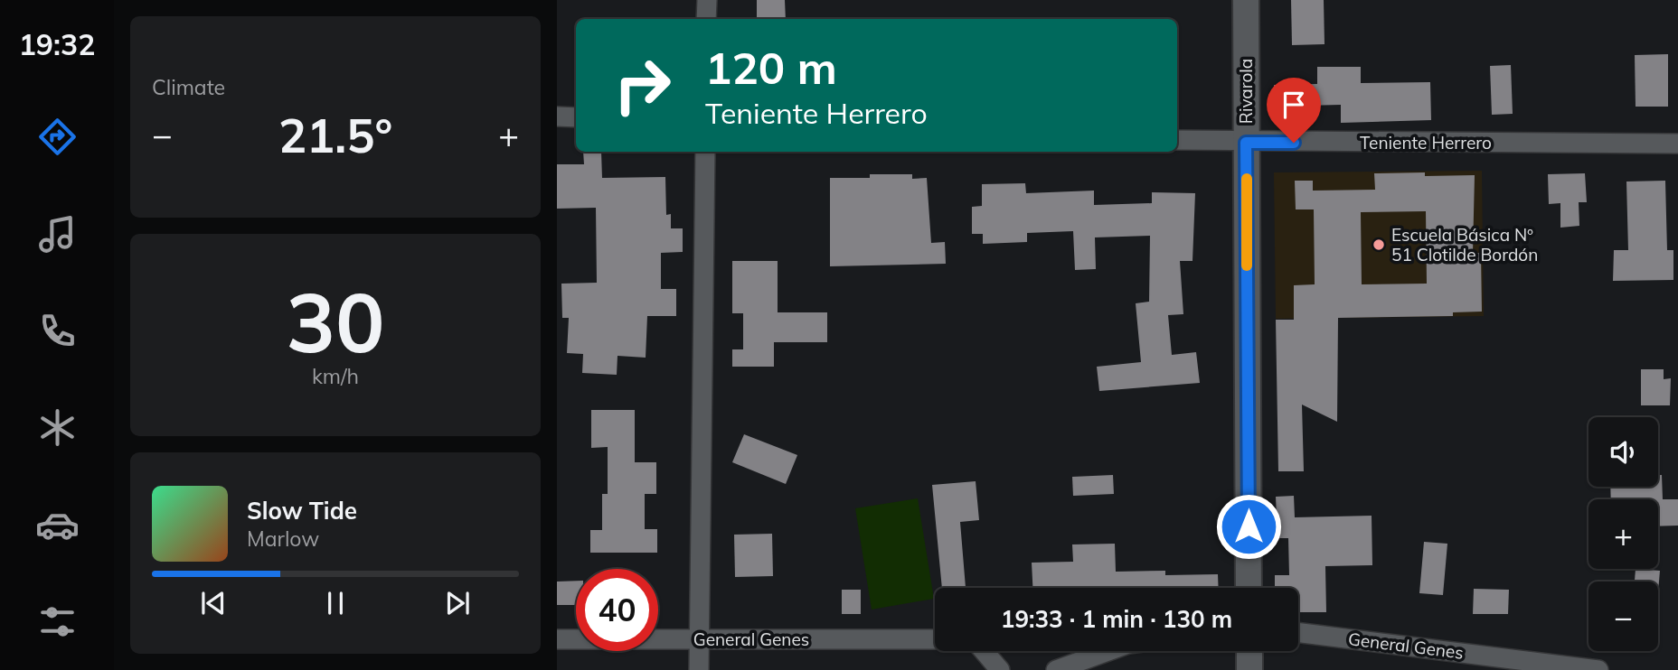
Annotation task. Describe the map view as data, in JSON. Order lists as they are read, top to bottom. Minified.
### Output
{"streets":{"street":["Rivarola","Teniente Herrero","General Genes"]},"crossings":[["Rivarola","Teniente Herrero"]],"places":["Escuela Básica Nº 51 Clotilde Bordón"],"page":{"tabs":"19:32","tile":["Climate",["30","km/h"]],"turn":["120 m","Teniente Herrero"],"heat":["−","21.5°","+"],"map_buttons":["+","−"],"song":["Slow Tide","Marlow"],"limit":"40","trip":"19:33 · 1 min · 130 m"}}
